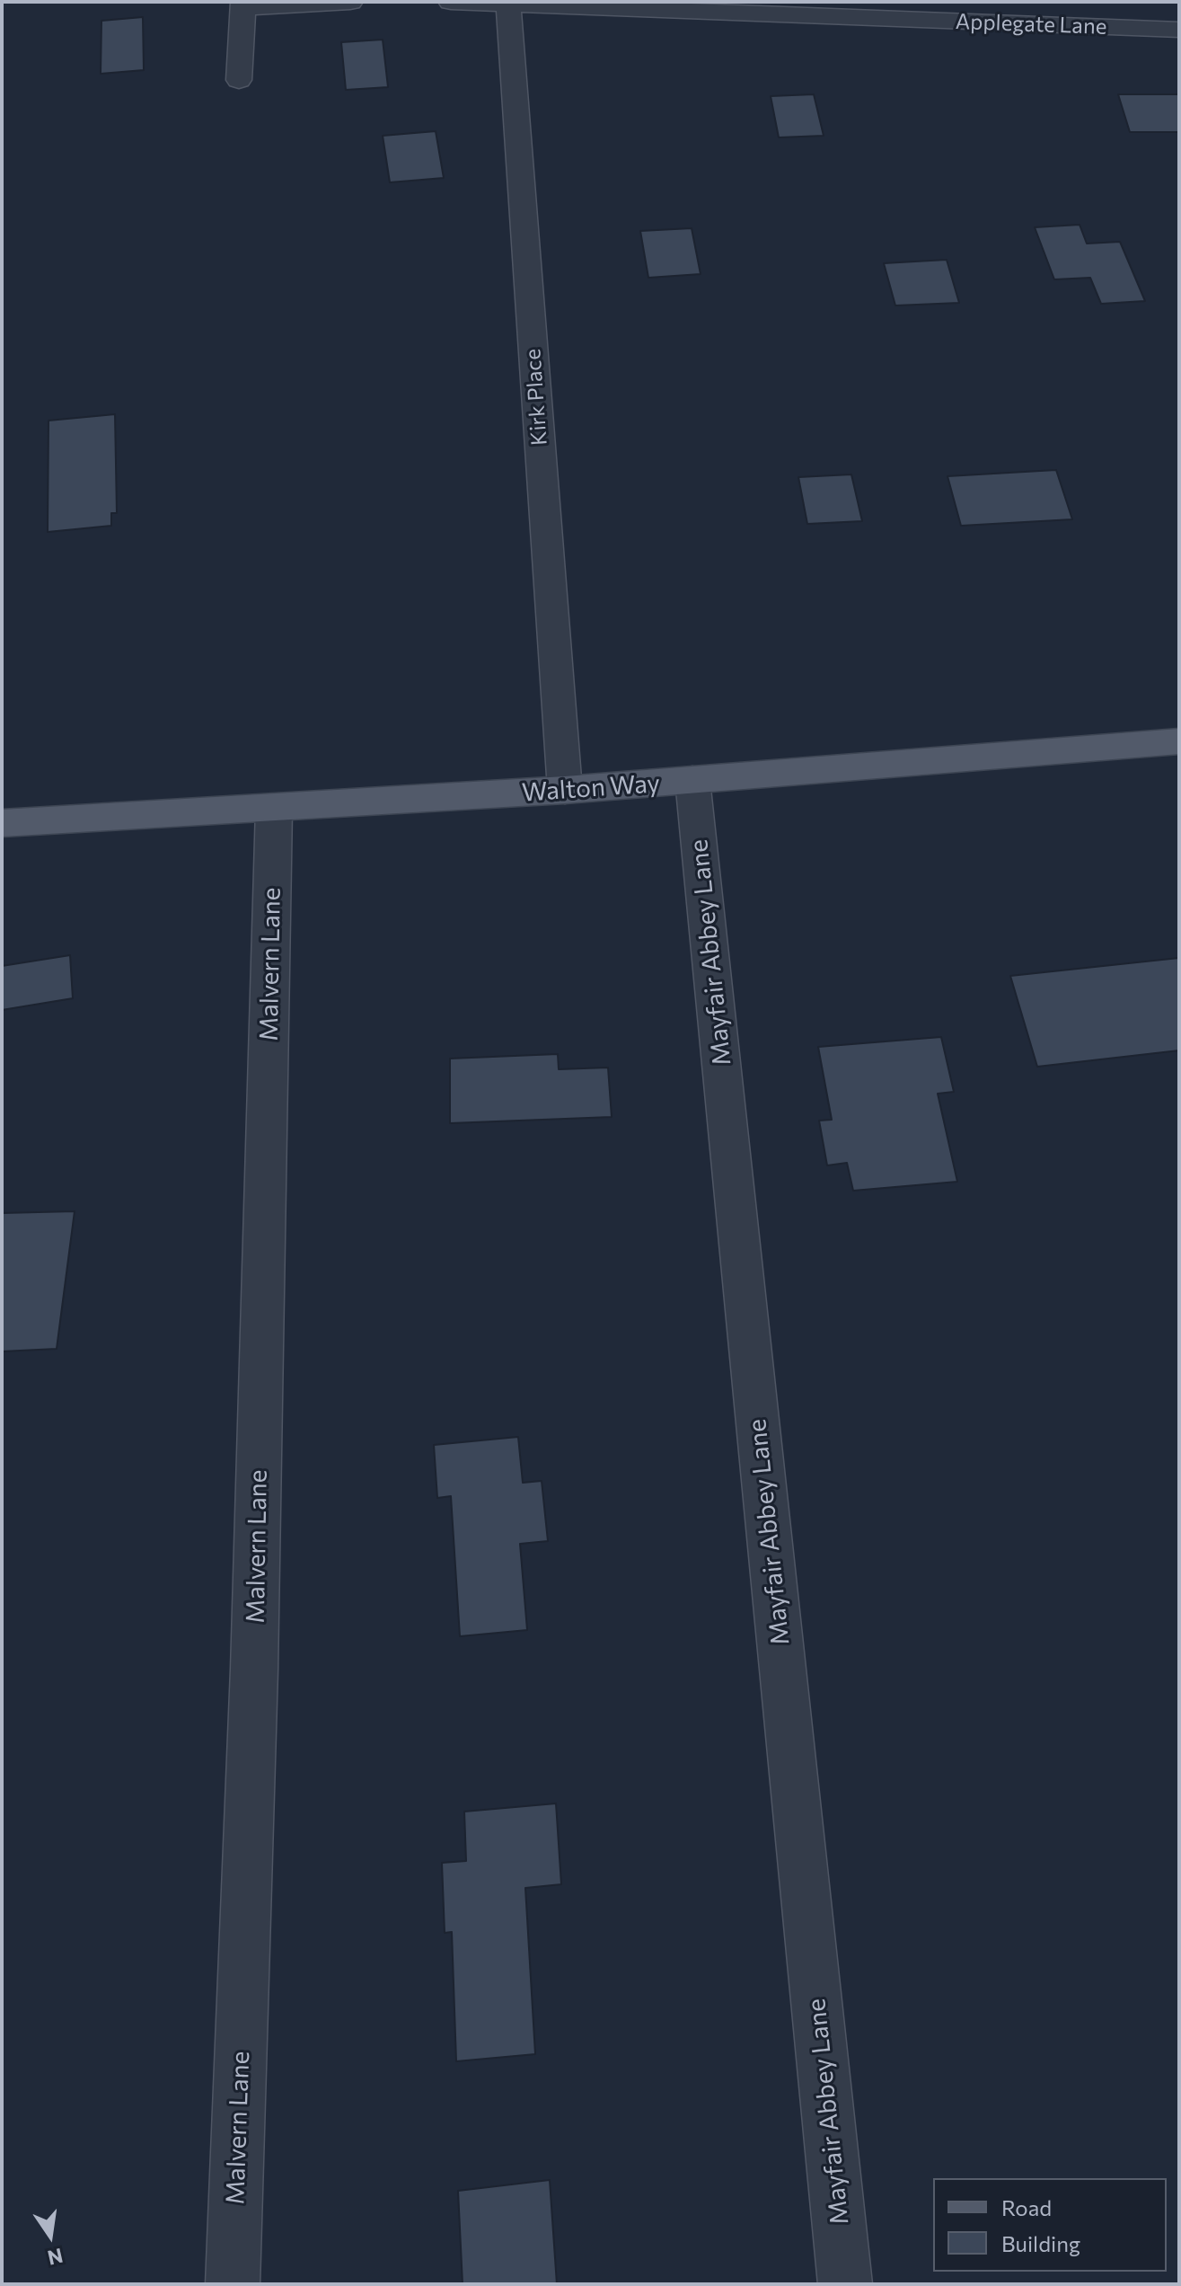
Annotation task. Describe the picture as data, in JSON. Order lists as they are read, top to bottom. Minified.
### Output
{"streets":{"main road":["Walton Way"],"street":["Applegate Lane","Kirk Place","Mayfair Abbey Lane","Malvern Lane"]},"crossings":[["Applegate Lane","Kirk Place"],["Kirk Place","Walton Way"],["Walton Way","Mayfair Abbey Lane"],["Walton Way","Malvern Lane"]],"legend":["Road","Building"],"north":"bottom"}
